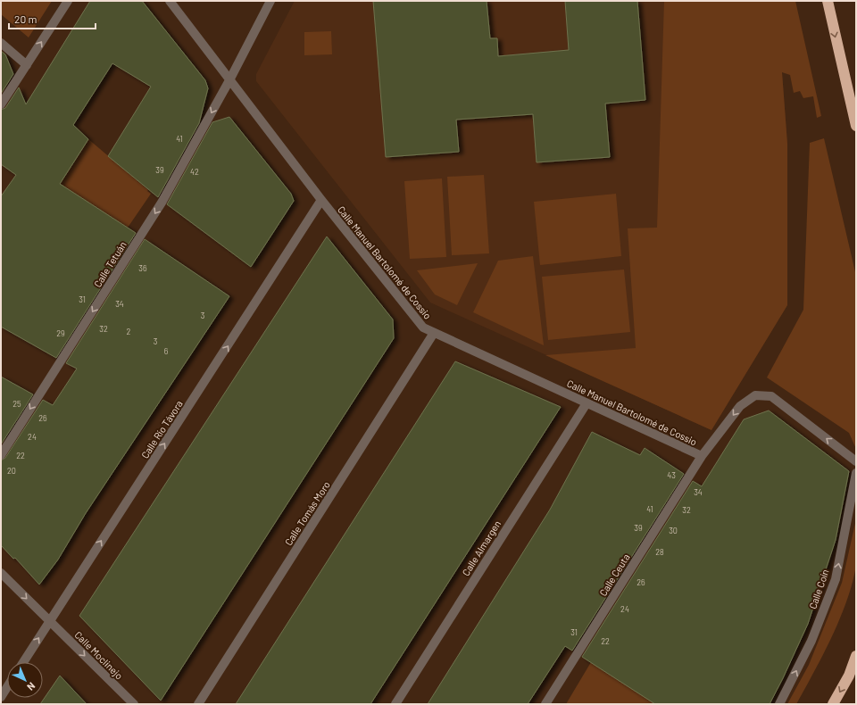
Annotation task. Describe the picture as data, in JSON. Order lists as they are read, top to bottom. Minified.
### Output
{"streets":{"street":["Calle Manuel Bartolomé de Cossio","Calle Tetuán","Calle Río Távora","Calle Tomás Moro","Calle Almargen","Calle Ceuta","Calle Coín","Calle Moclinejo"]},"crossings":[["Calle Manuel Bartolomé de Cossio","Calle Tetuán"],["Calle Manuel Bartolomé de Cossio","Calle Río Távora"],["Calle Manuel Bartolomé de Cossio","Calle Tomás Moro"],["Calle Manuel Bartolomé de Cossio","Calle Almargen"],["Calle Manuel Bartolomé de Cossio","Calle Ceuta"],["Calle Río Távora","Calle Moclinejo"]],"one_way":["Calle Tetuán","Calle Río Távora","Calle Coín","Calle Moclinejo"],"house_numbers":["41","39","42","36","31","34","3","32","2","29","3","6","25","26","24","22","20","43","34","41","32","39","30","28","26","24","31","22"],"scale_bar":"20 m","north":"bottom right"}
